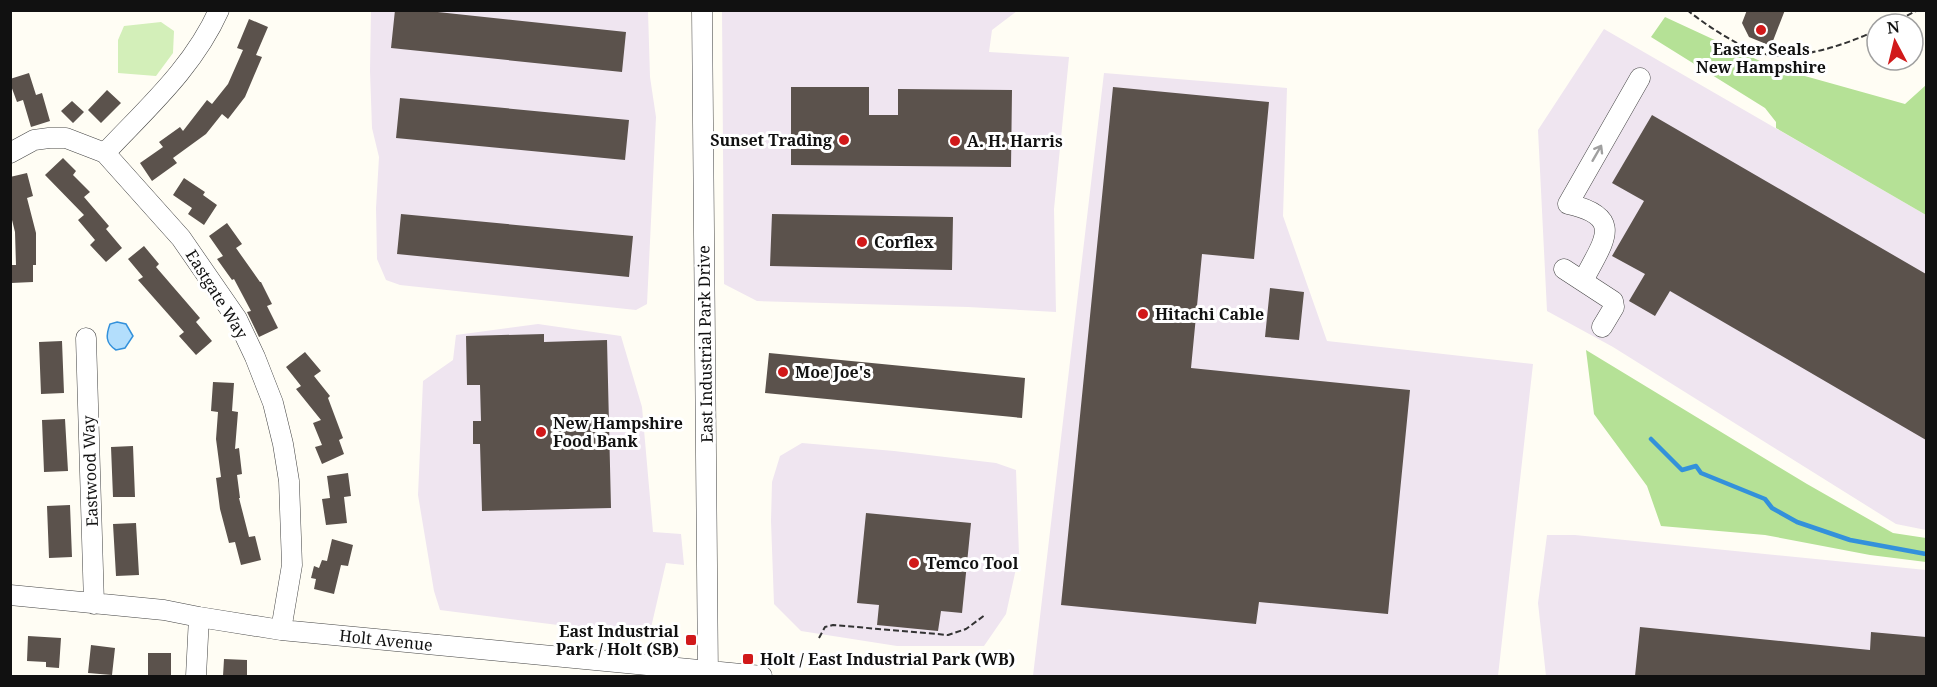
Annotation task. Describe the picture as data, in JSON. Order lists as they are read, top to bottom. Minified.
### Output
{"streets":{"street":["Eastgate Way","East Industrial Park Drive","Eastwood Way","Holt Avenue"]},"crossings":[["Eastgate Way","Holt Avenue"],["East Industrial Park Drive","Holt Avenue"],["Eastwood Way","Holt Avenue"]],"places":{"other":["Easter Seals New Hampshire","Sunset Trading","A. H. Harris","Corflex","Hitachi Cable","Moe Joe's","New Hampshire Food Bank","Temco Tool"],"transit":["East Industrial Park / Holt (SB)","Holt / East Industrial Park (WB)"]},"north":"top"}
